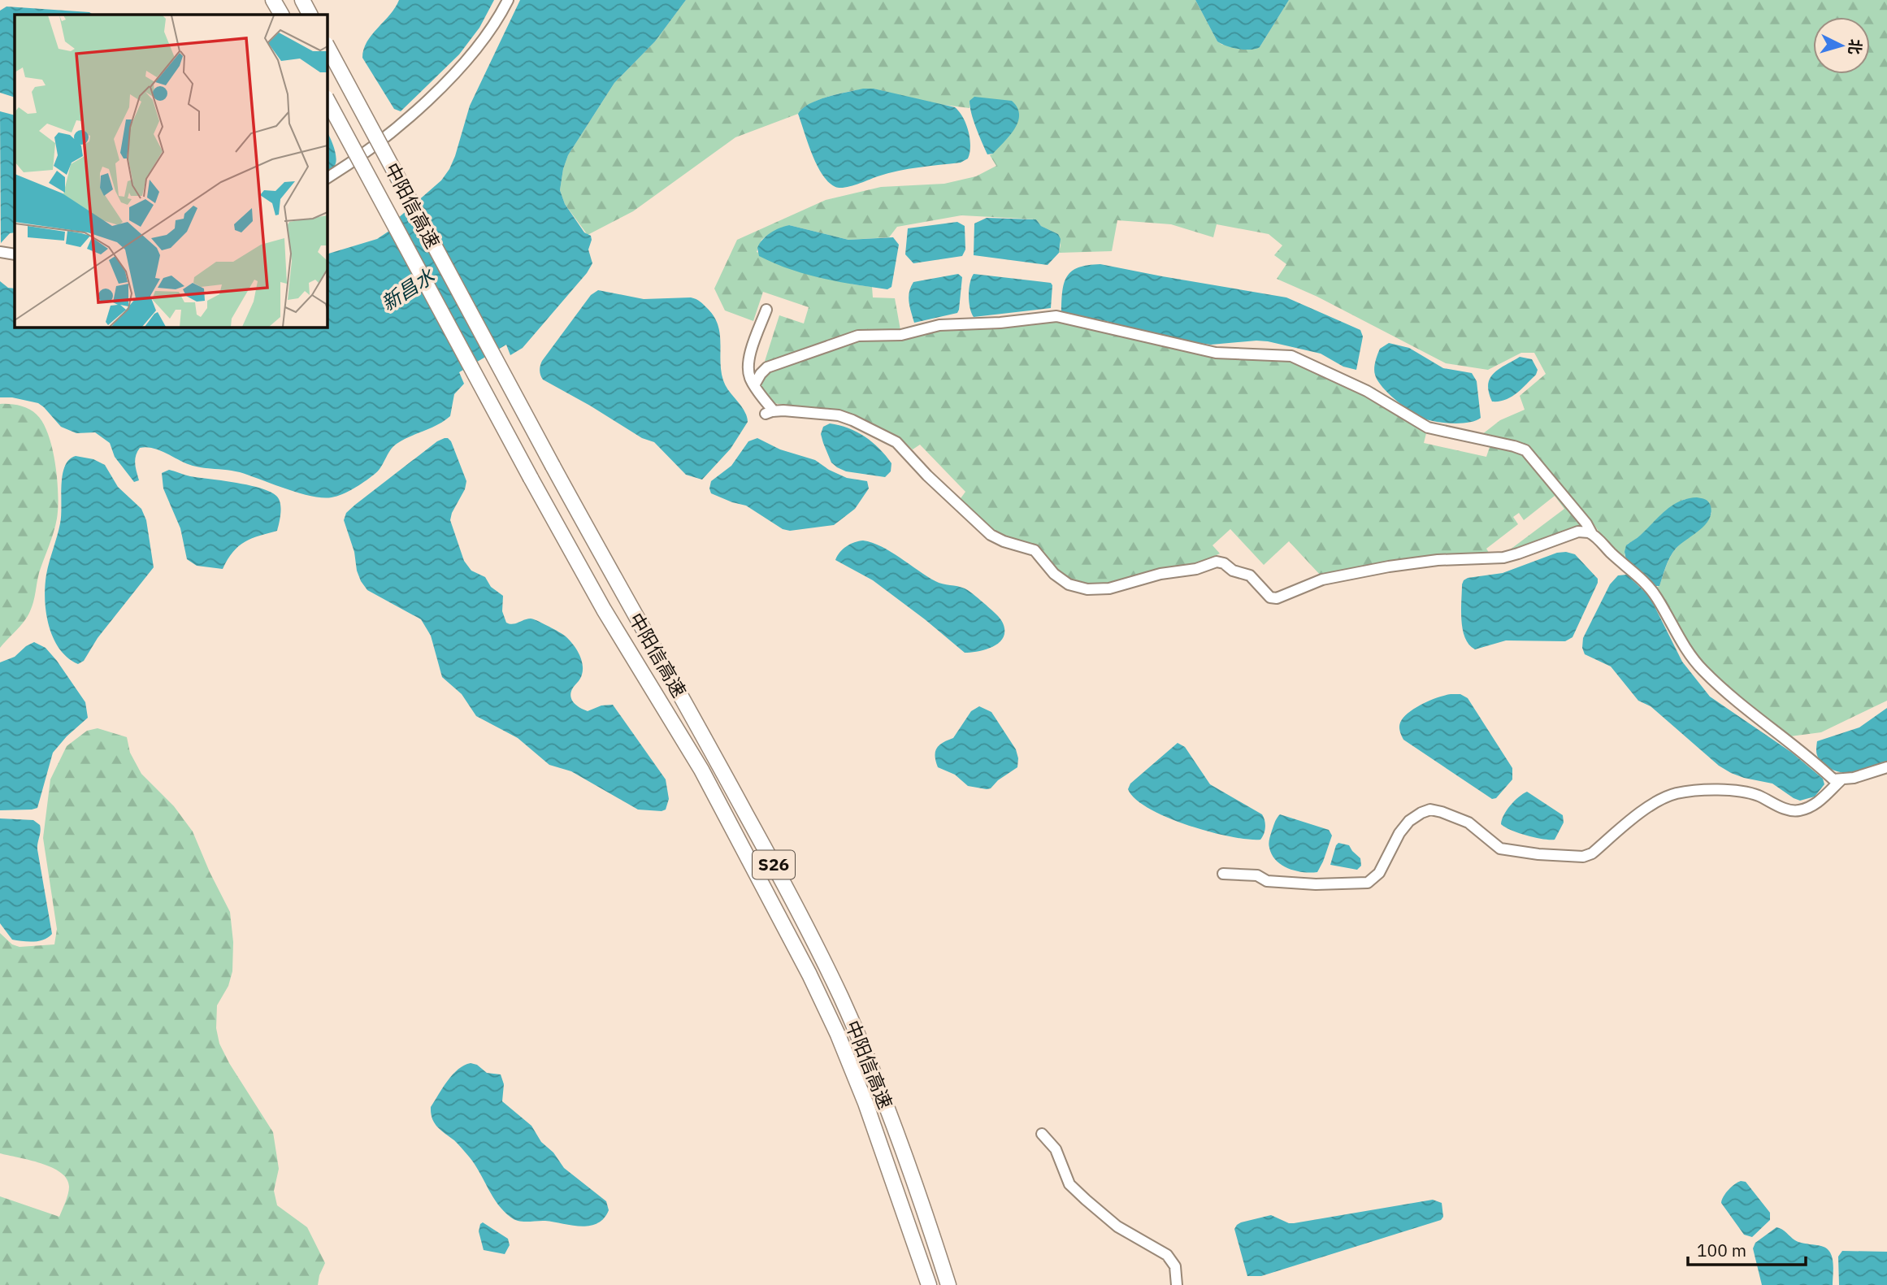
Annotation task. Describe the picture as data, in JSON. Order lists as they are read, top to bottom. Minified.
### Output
{"streets":{"highway":["中阳信高速","S26"]},"water":["新昌水"],"scale_bar":"100 m","north":"right"}
